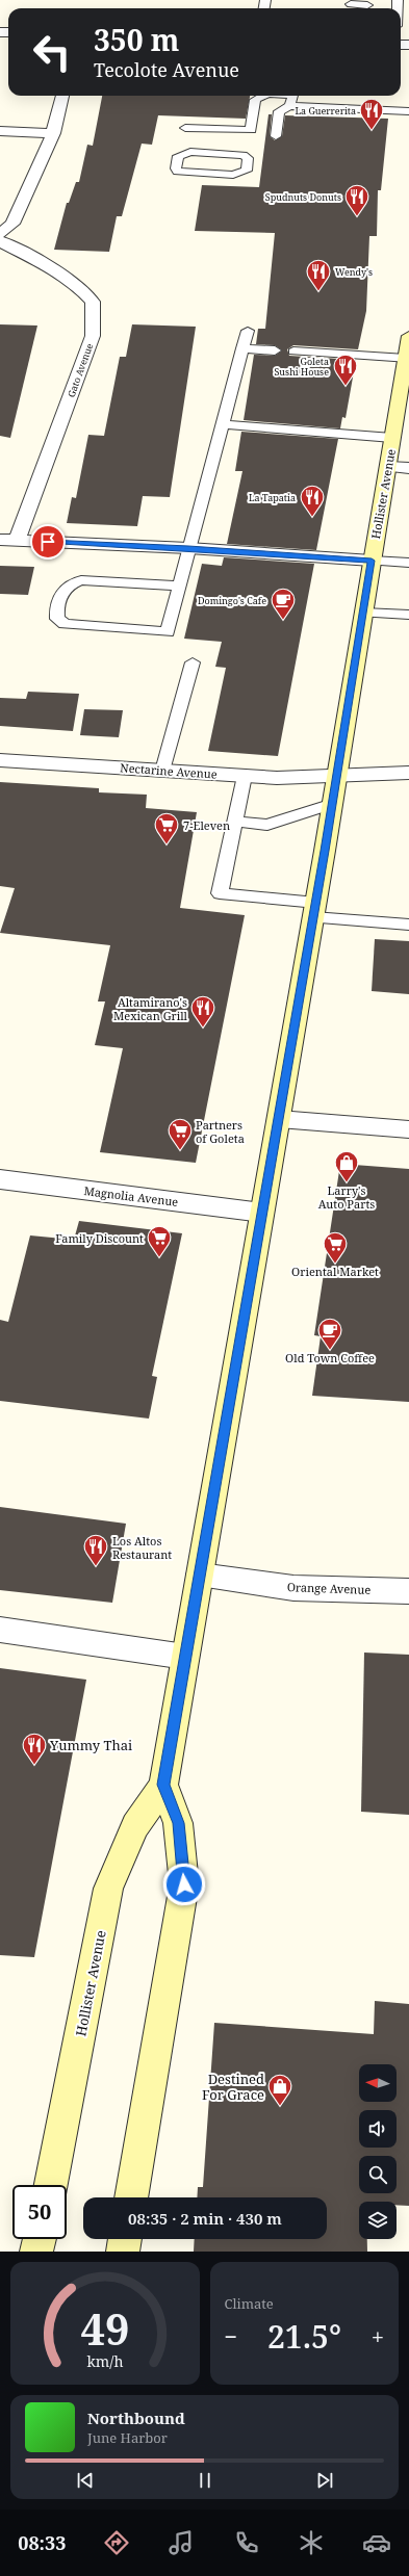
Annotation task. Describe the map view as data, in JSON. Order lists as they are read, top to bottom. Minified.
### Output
{"streets":{"main road":["Hollister Avenue"],"street":["Gato Avenue","Nectarine Avenue","Magnolia Avenue","Orange Avenue"]},"crossings":[["Hollister Avenue","Nectarine Avenue"],["Hollister Avenue","Magnolia Avenue"],["Hollister Avenue","Orange Avenue"]],"places":{"restaurant":["La Guerrerita","Spudnuts Donuts","Wendy's","Goleta Sushi House","La Tapatia","Altamirano's Mexican Grill","Los Altos Restaurant","Yummy Thai"],"cafe":["Domingo's Cafe","Old Town Coffee"],"supermarket":["7-Eleven","Partners of Goleta","Family Discount","Oriental Market"],"shop":["Larry's Auto Parts","Destined For Grace"]},"north":"left","page":{"turn":["350 m","Tecolote Avenue"],"limit":"50","trip":"08:35 · 2 min · 430 m","tile":"Climate","heat":["−","21.5°","+"],"song":["Northbound","June Harbor"],"tabs":"08:33","gauge":["49","km/h"]}}
